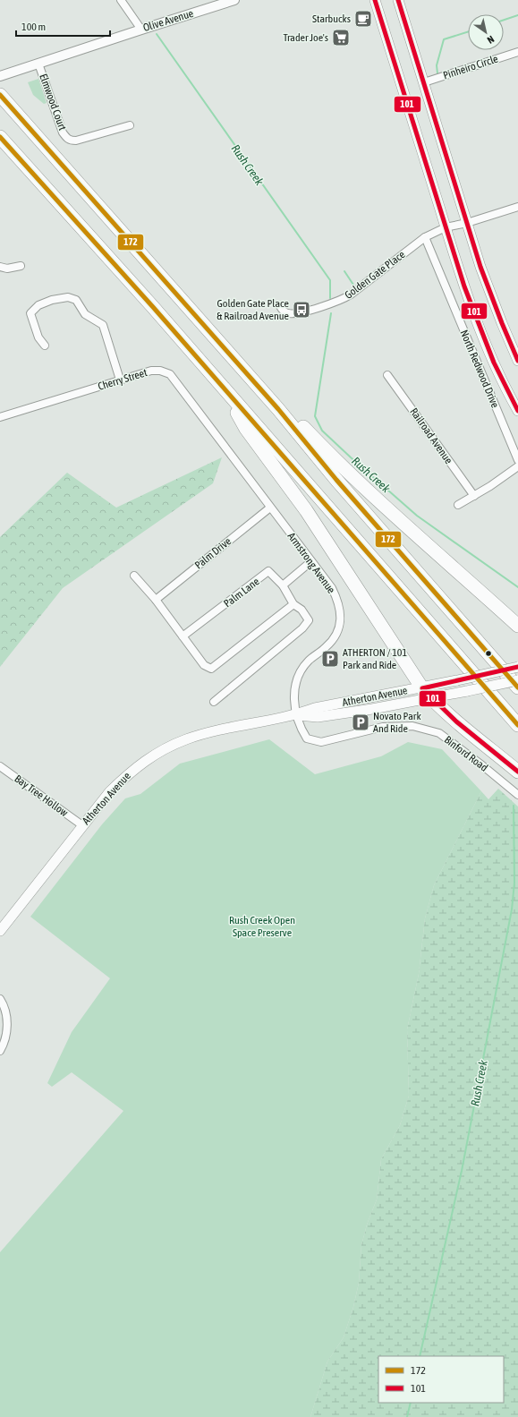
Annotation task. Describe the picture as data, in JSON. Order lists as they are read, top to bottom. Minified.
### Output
{"streets":{"main road":["Atherton Avenue"],"street":["Olive Avenue","Pinheiro Circle","Elmwood Court","Golden Gate Place","North Redwood Drive","Cherry Street","Railroad Avenue","Palm Drive","Armstrong Avenue","Palm Lane","Binford Road","Bay Tree Hollow"]},"crossings":[["Olive Avenue","Elmwood Court"],["Golden Gate Place","North Redwood Drive"],["Cherry Street","Armstrong Avenue"],["Palm Drive","Armstrong Avenue"],["Armstrong Avenue","Atherton Avenue"],["Armstrong Avenue","Binford Road"],["Atherton Avenue","Binford Road"],["Atherton Avenue","Bay Tree Hollow"]],"water":["Rush Creek"],"parks":["Rush Creek Open Space Preserve"],"places":{"cafe":["Starbucks"],"supermarket":["Trader Joe's"],"bus stop":["Golden Gate Place & Railroad Avenue"],"parking":["ATHERTON / 101 Park and Ride","Novato Park And Ride"]},"lines":["transit line 101","transit line 172"],"legend":["172","101"],"scale_bar":"100 m","north":"bottom right"}
